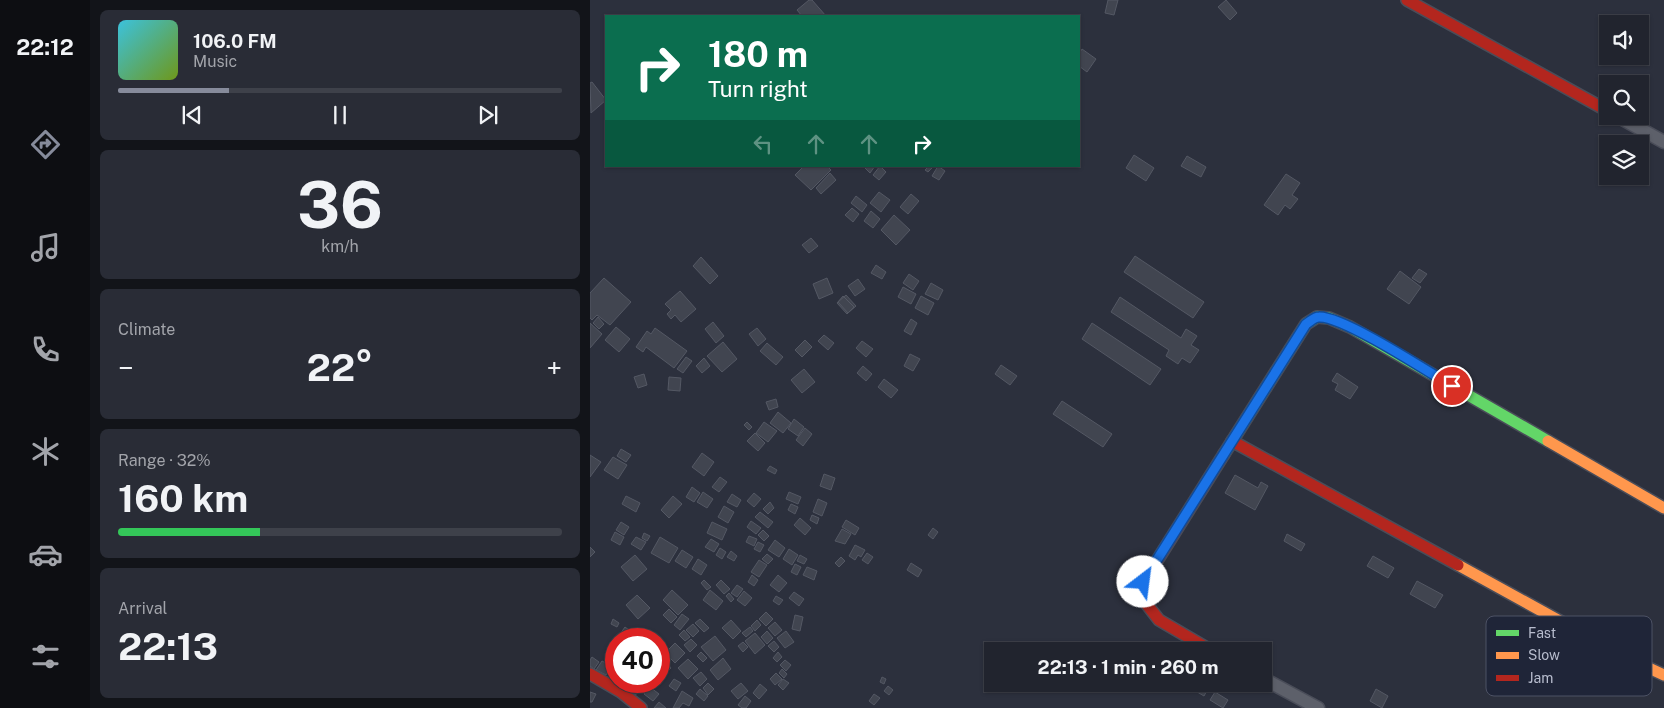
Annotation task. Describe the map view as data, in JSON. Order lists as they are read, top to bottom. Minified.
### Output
{"legend":["Fast","Slow","Jam"],"page":{"tabs":"22:12","turn":["180 m","Turn right"],"song":["106.0 FM","Music"],"tile":[["36","km/h"],"Climate",["Range · 32%","160 km"],["Arrival","22:13"]],"heat":["−","22°","+"],"limit":"40","trip":"22:13 · 1 min · 260 m"}}
